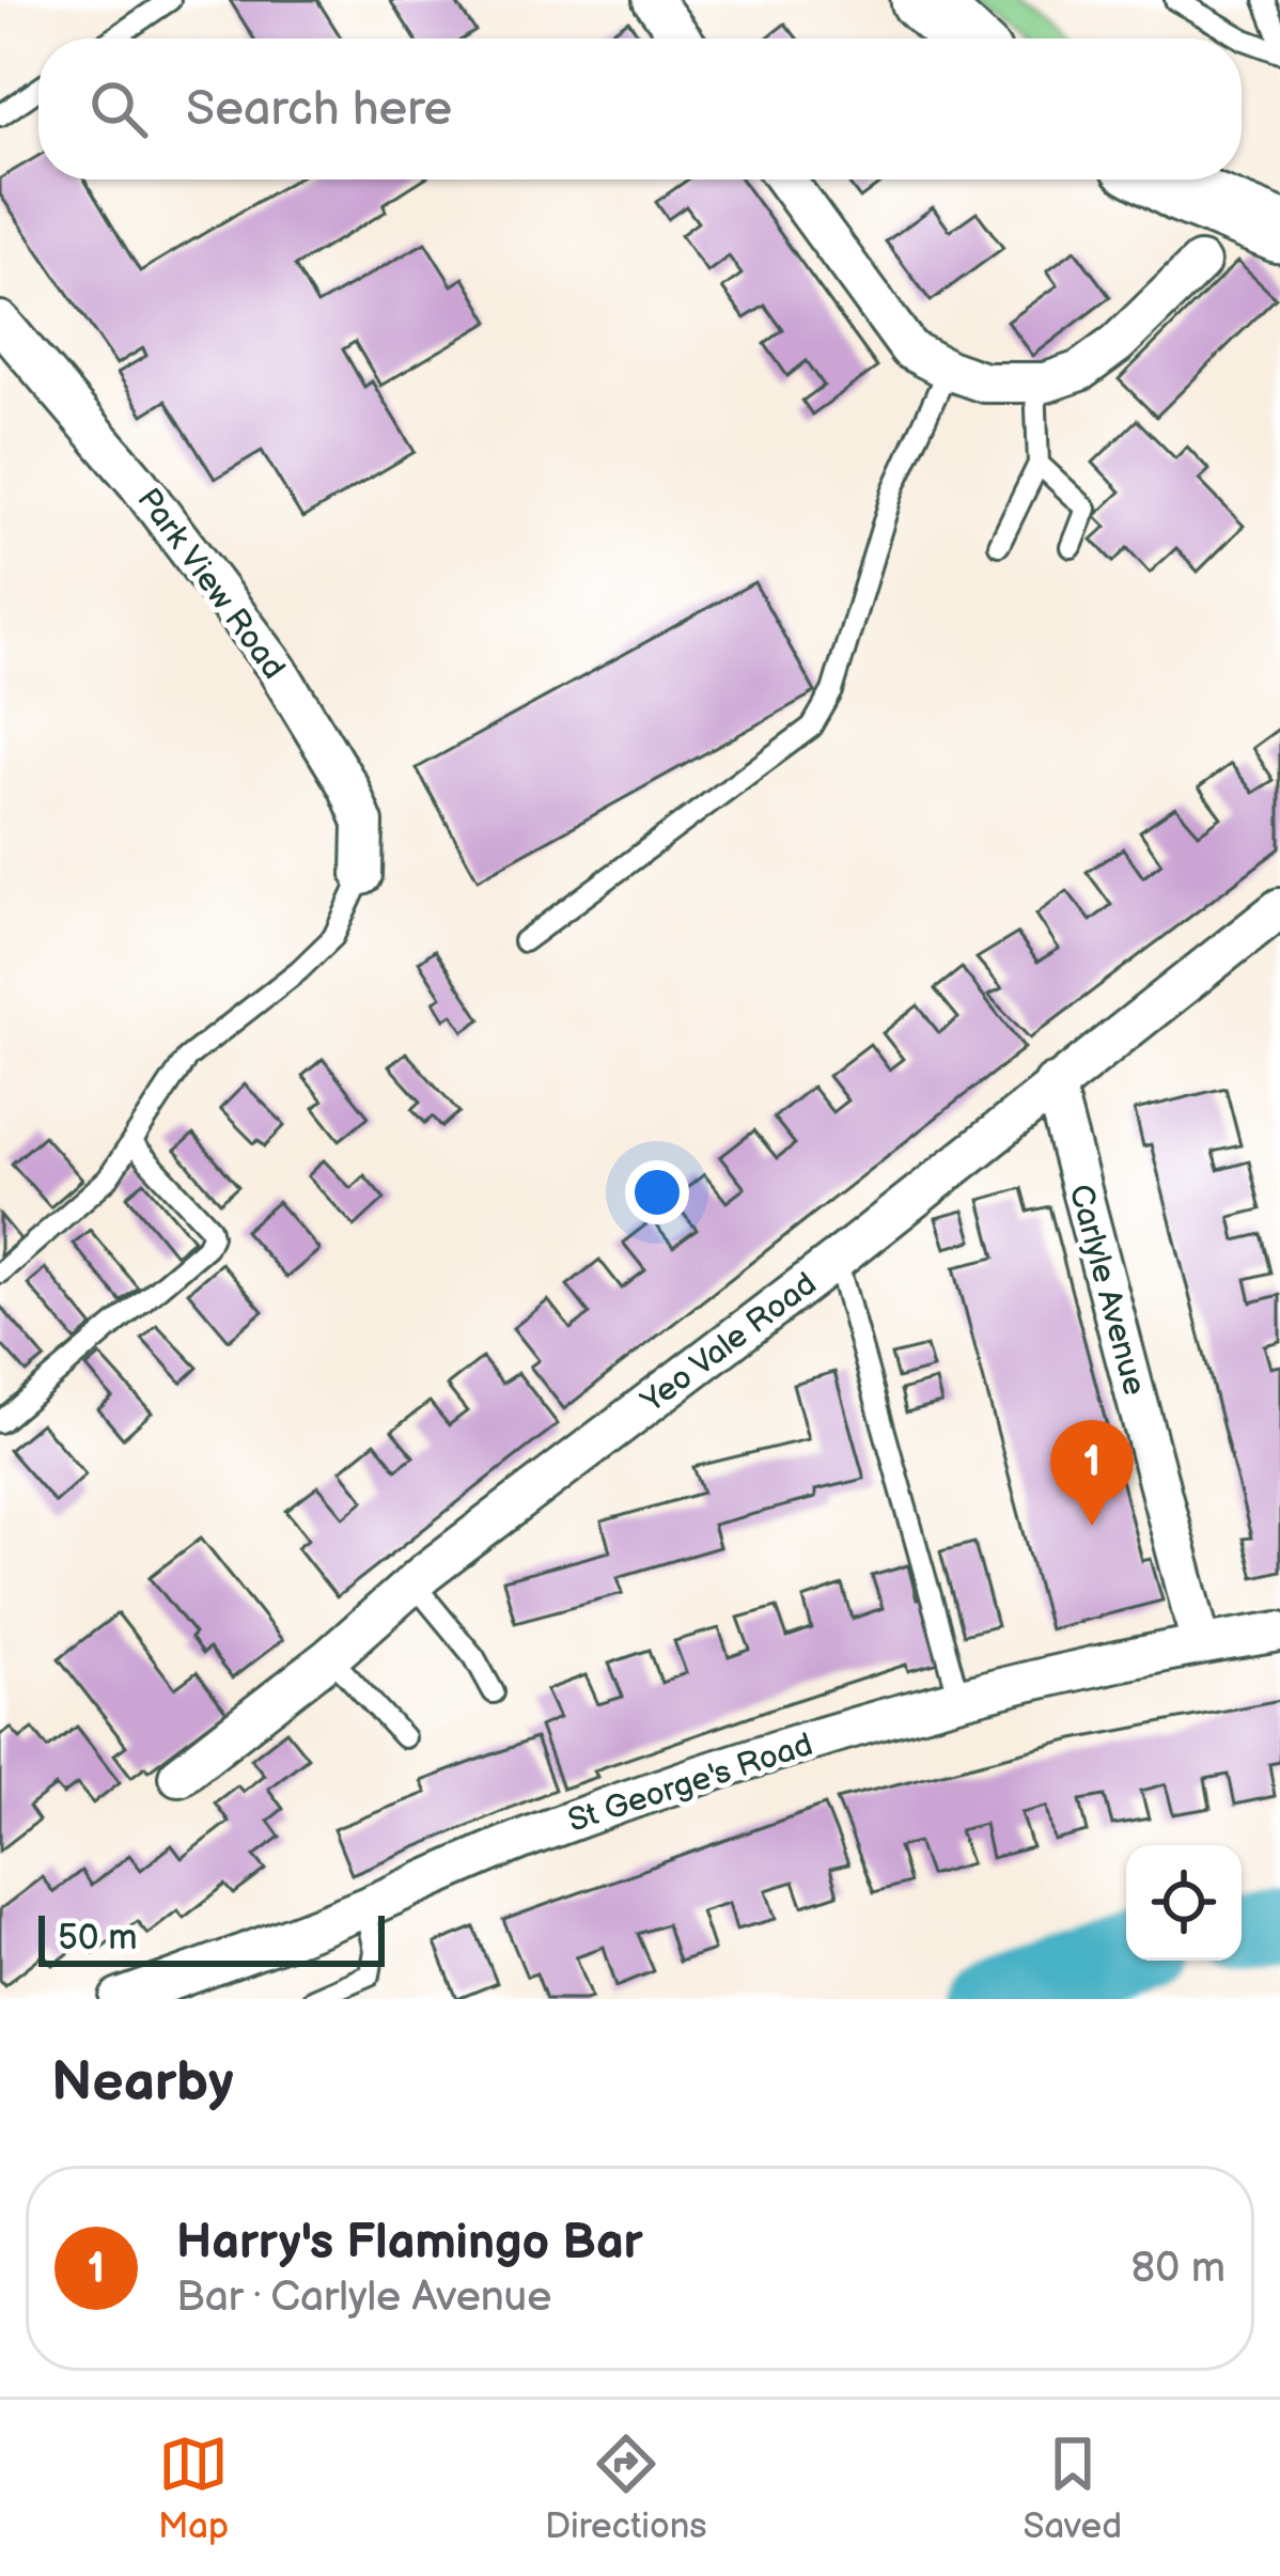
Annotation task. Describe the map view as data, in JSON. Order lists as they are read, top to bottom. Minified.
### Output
{"streets":{"street":["Park View Road","Carlyle Avenue","Yeo Vale Road","St George's Road"]},"crossings":[["Carlyle Avenue","Yeo Vale Road"],["Carlyle Avenue","St George's Road"]],"scale_bar":"50 m","page":{"search":"Search here","pins":"1","scale":"50 m","heading":"Nearby","list":[{"mark":"1","name":"Harry's Flamingo Bar","note":"Bar · Carlyle Avenue","value":"80 m"}],"nav":["Map","Directions","Saved"]}}
